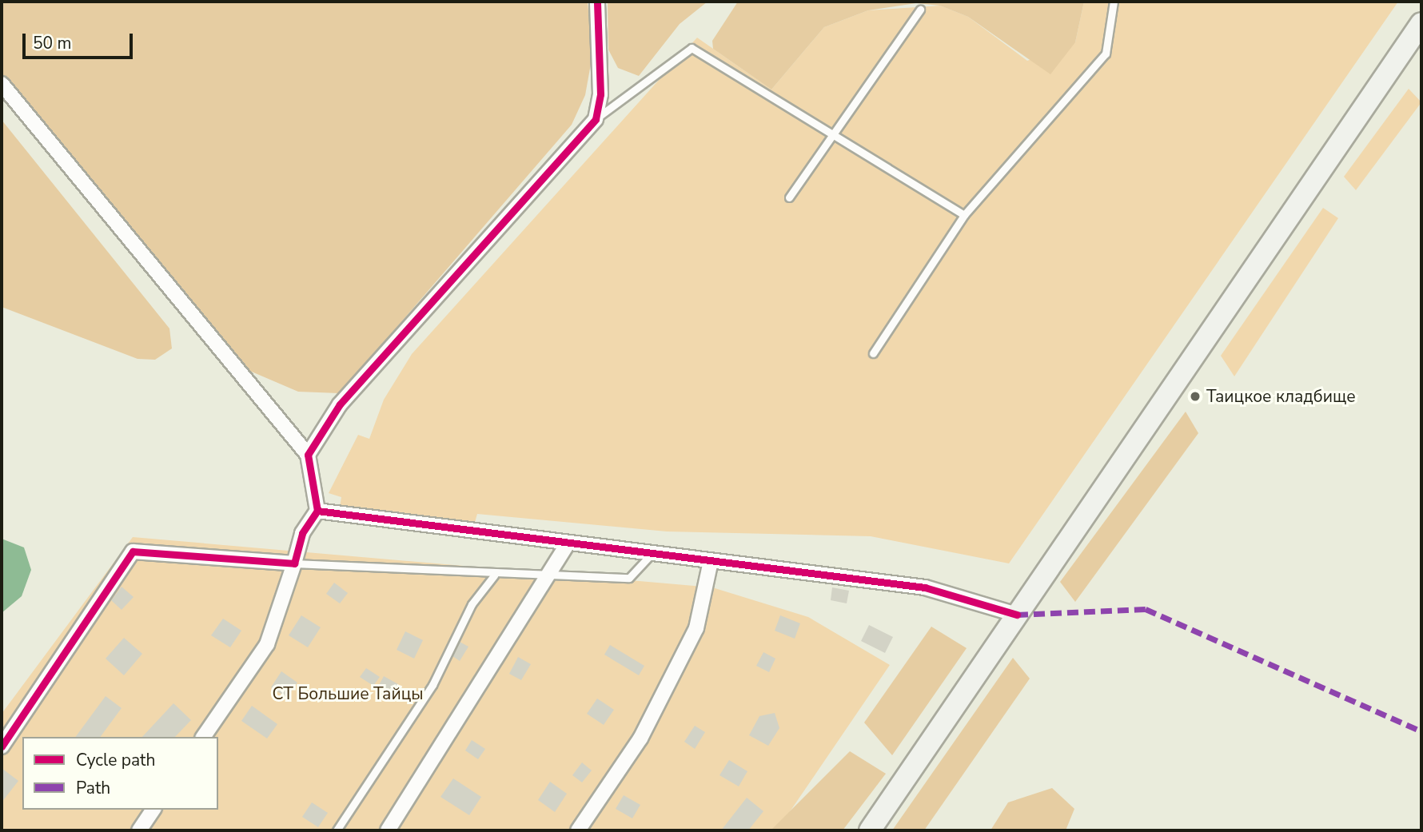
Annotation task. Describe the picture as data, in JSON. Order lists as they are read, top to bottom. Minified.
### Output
{"parks":["СТ Большие Тайцы"],"places":["Таицкое кладбище"],"legend":["Cycle path","Path"],"scale_bar":"50 m"}
